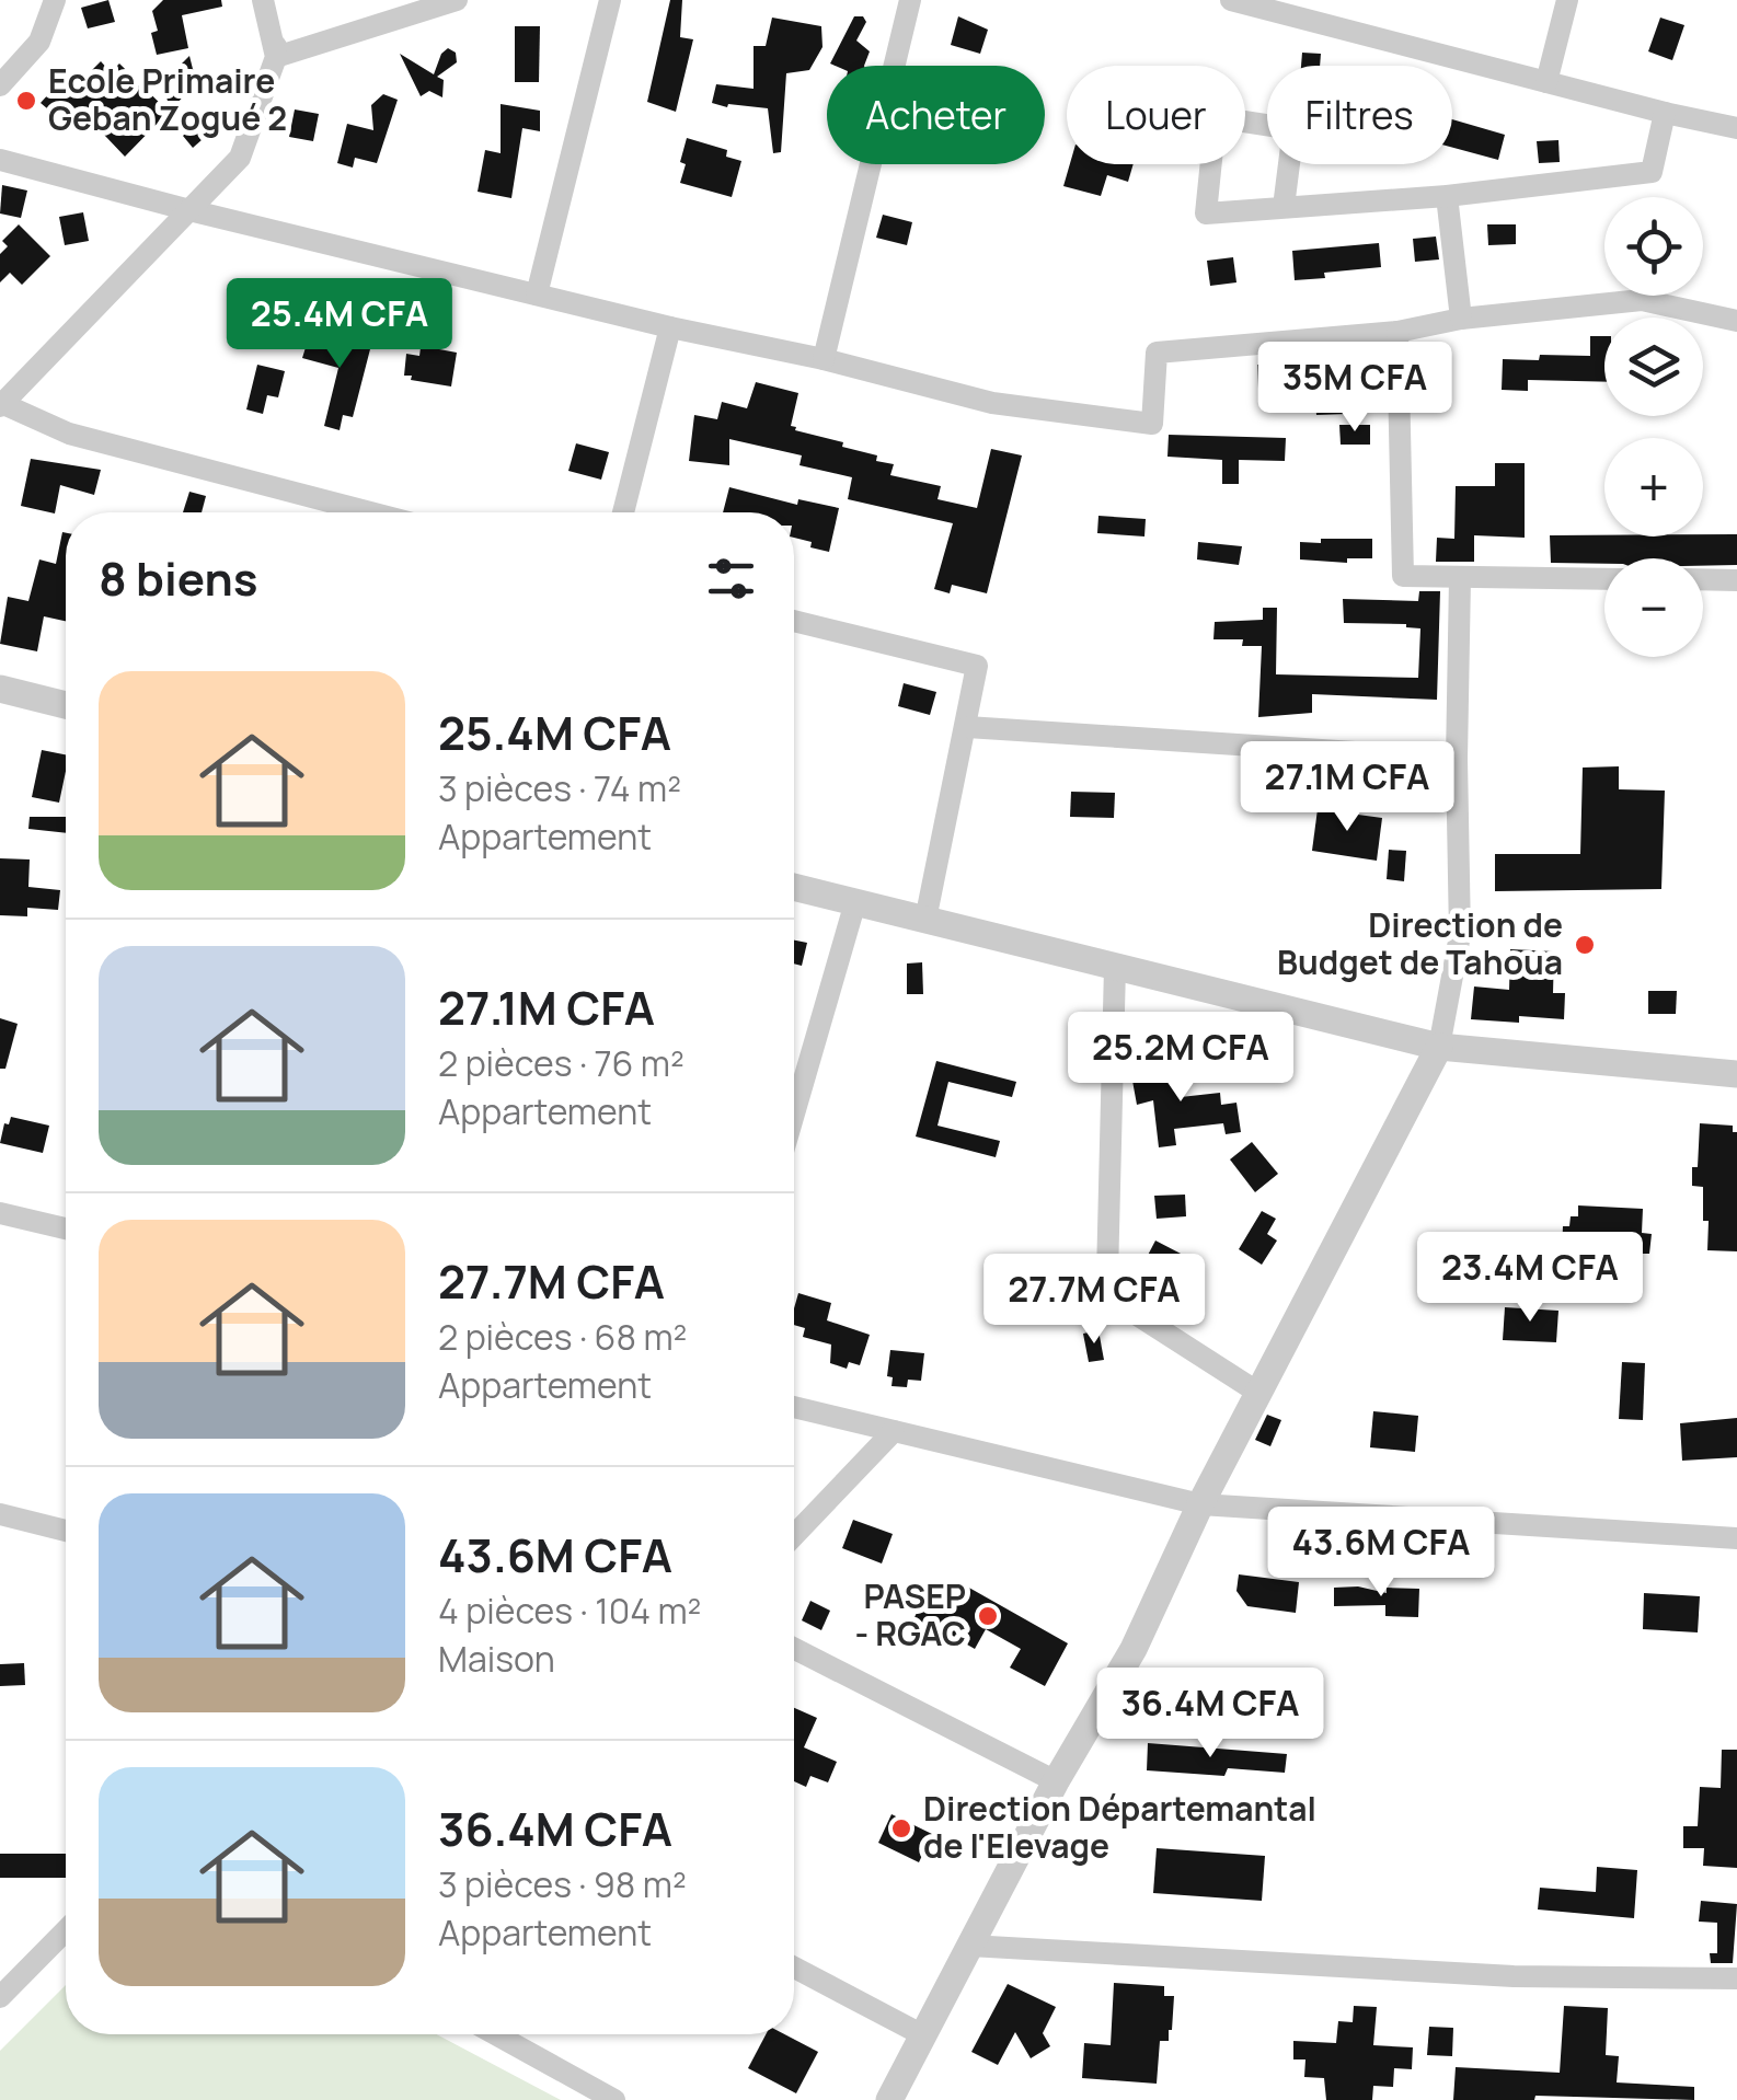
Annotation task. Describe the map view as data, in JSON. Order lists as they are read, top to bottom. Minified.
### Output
{"places":["Ecole Primaire Geban Zogué 2","Direction de Budget de Tahoua","PASEP - RGAC","Direction Départemantal de l'Elevage"],"page":{"chip":["Acheter","Louer","Filtres"],"map_buttons":["+","−"],"price":["25.4M CFA","35M CFA","27.1M CFA","25.2M CFA","23.4M CFA","27.7M CFA","43.6M CFA","36.4M CFA"],"heading":"8 biens","list":[{"name":"25.4M CFA","note":"3 pièces · 74 m² · Appartement"},{"name":"27.1M CFA","note":"2 pièces · 76 m² · Appartement"},{"name":"27.7M CFA","note":"2 pièces · 68 m² · Appartement"},{"name":"43.6M CFA","note":"4 pièces · 104 m² · Maison"},{"name":"36.4M CFA","note":"3 pièces · 98 m² · Appartement"}]}}
